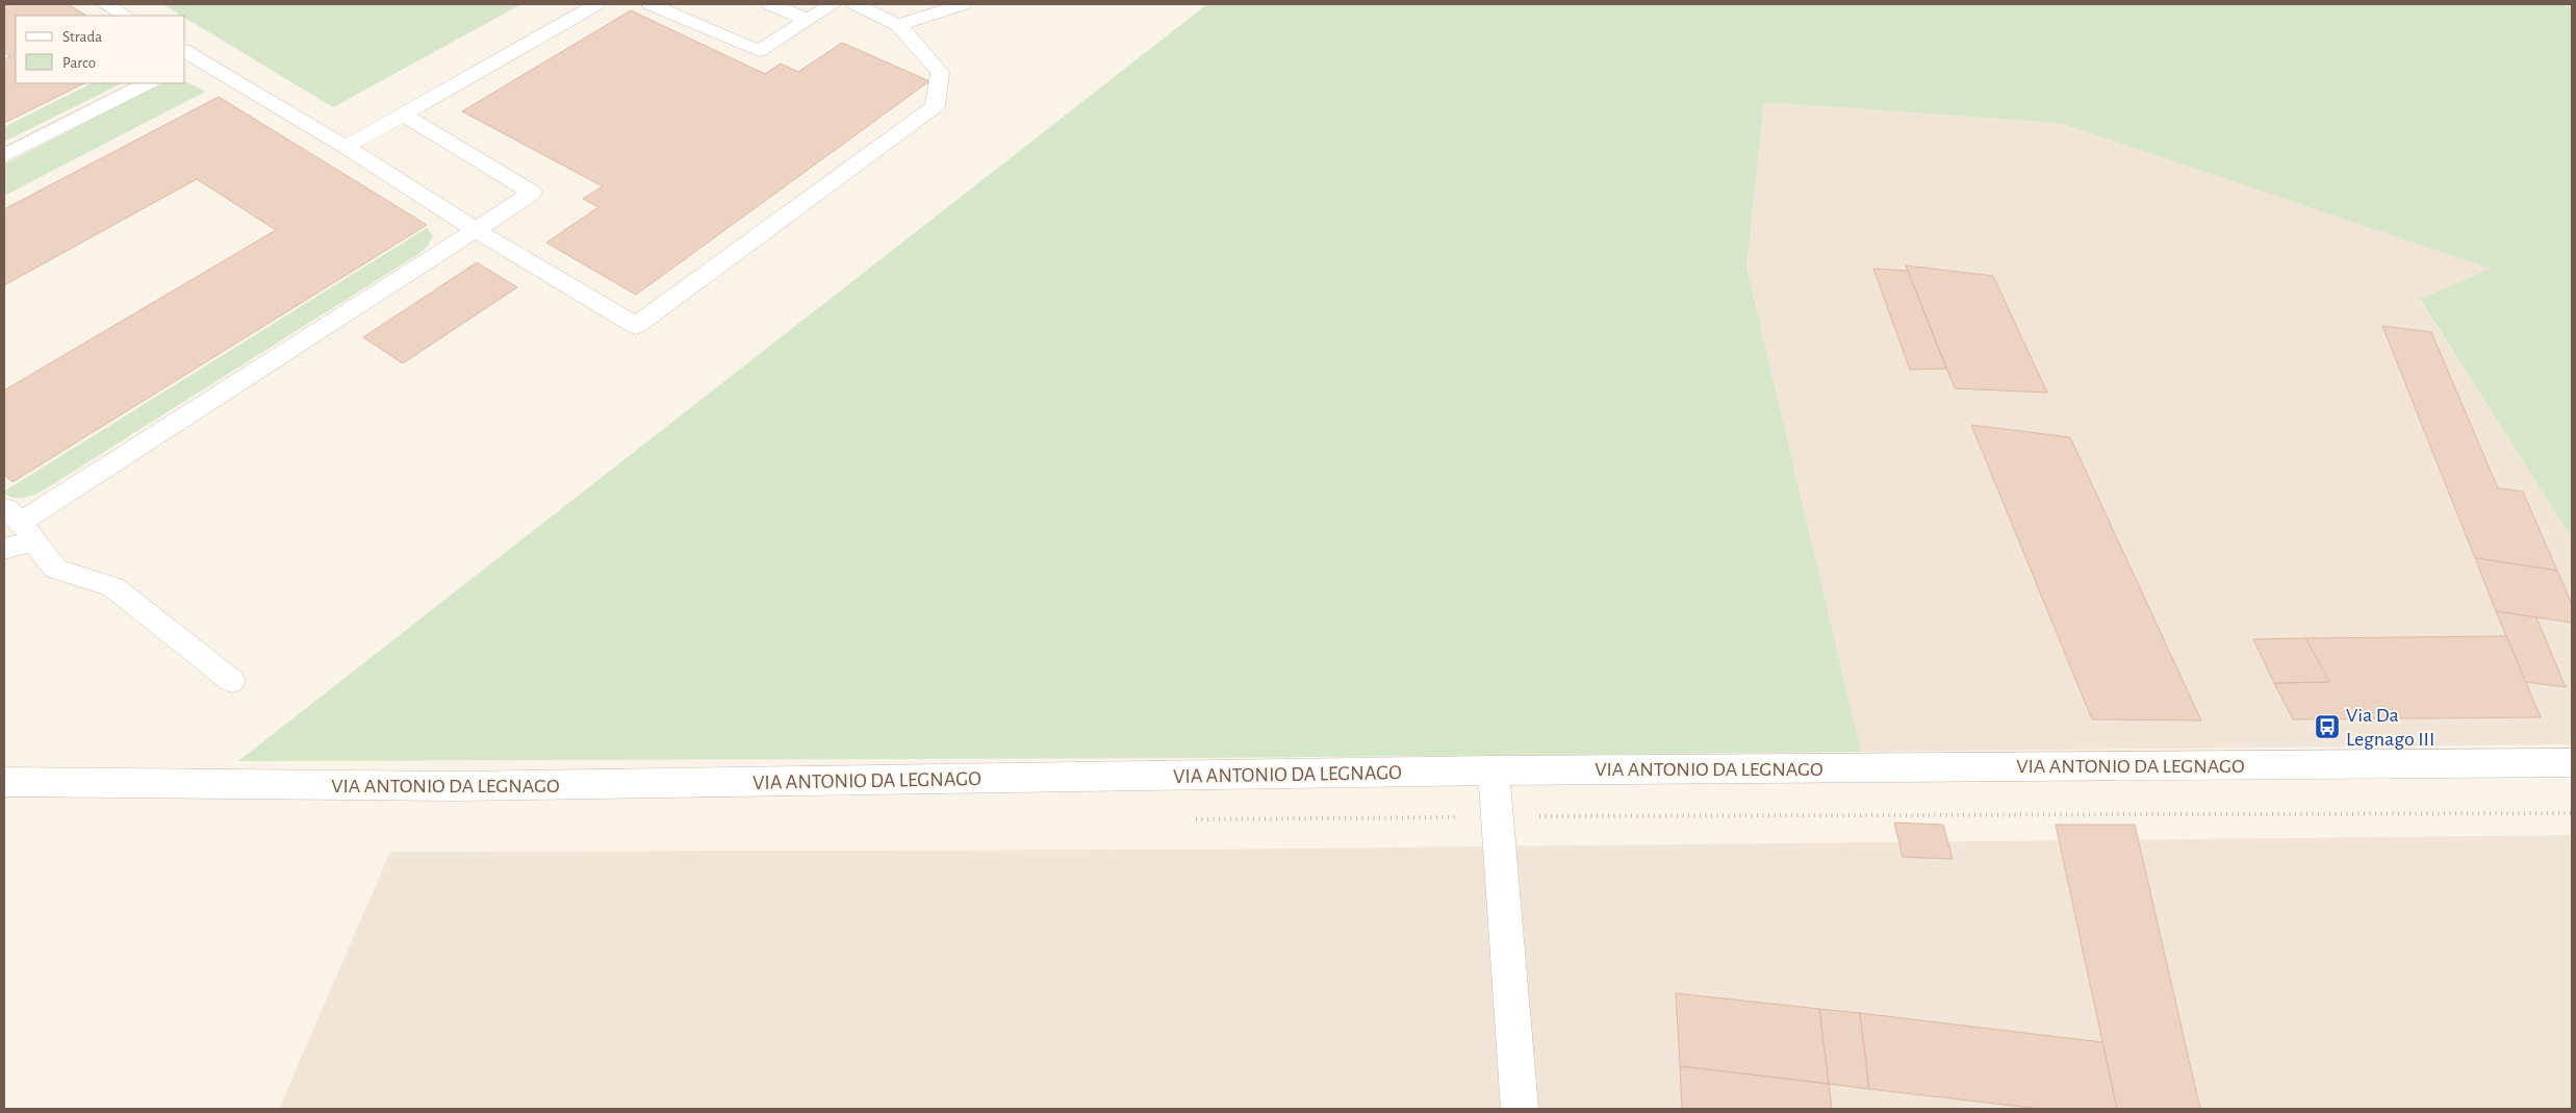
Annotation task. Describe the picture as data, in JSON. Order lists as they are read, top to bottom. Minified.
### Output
{"streets":{"street":["VIA ANTONIO DA LEGNAGO"]},"places":{"bus stop":["Via Da Legnago III"]},"legend":["Strada","Parco"]}
